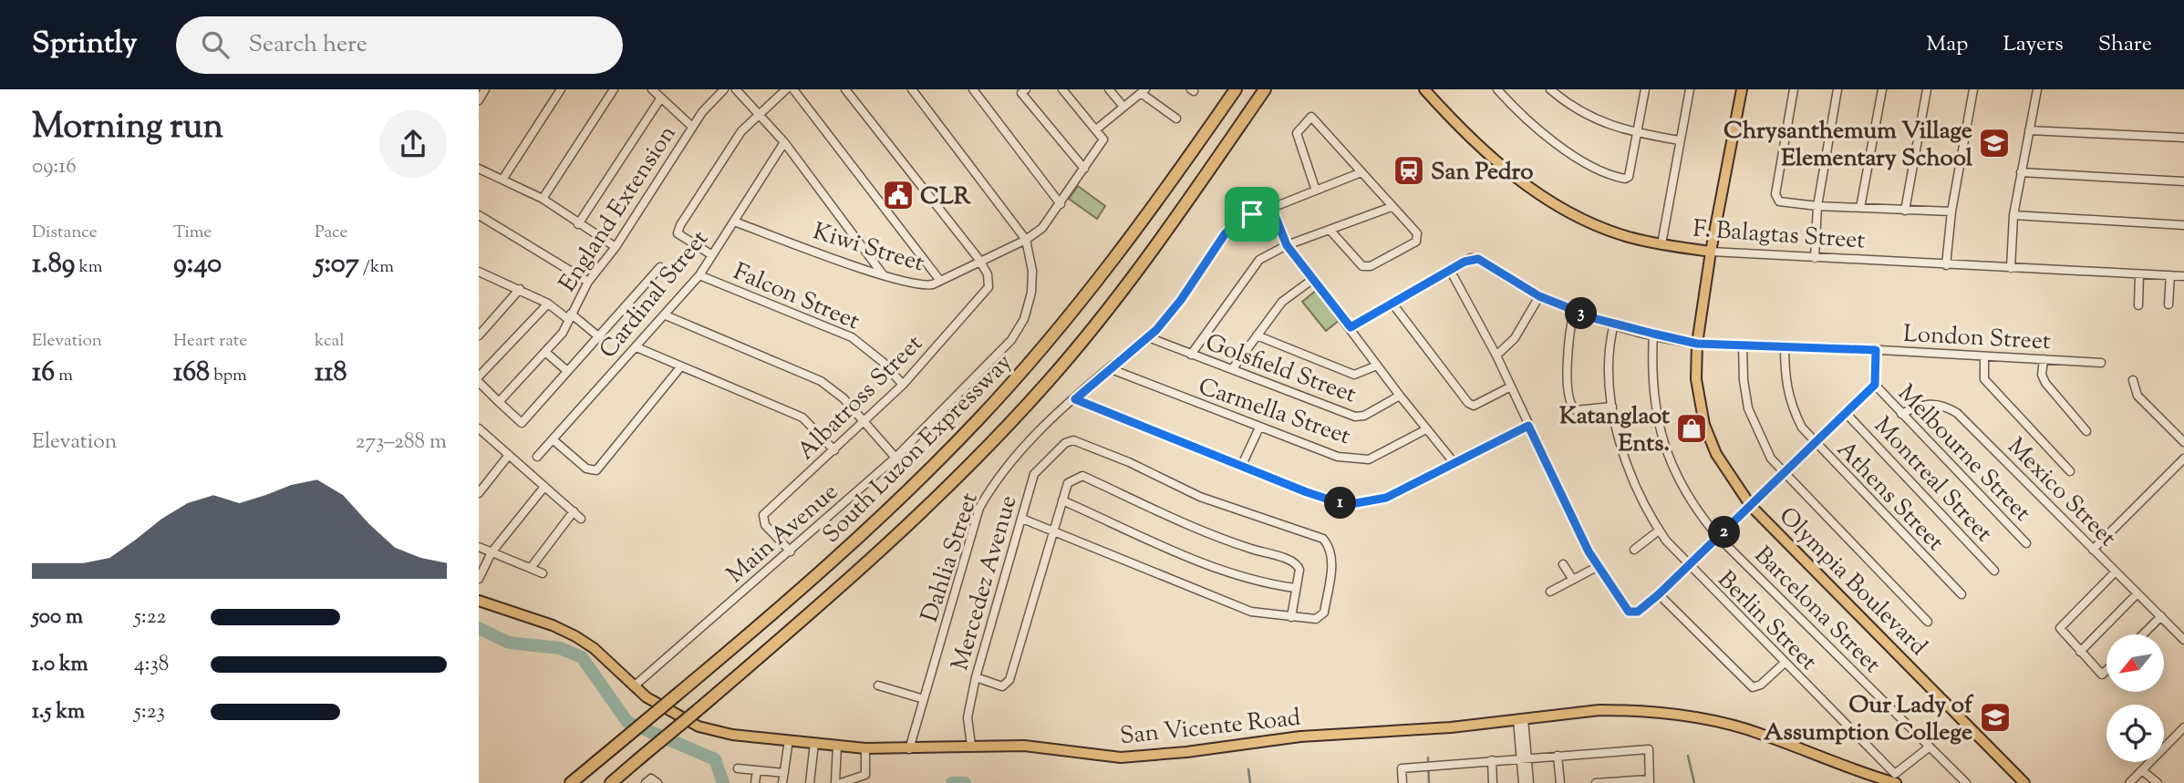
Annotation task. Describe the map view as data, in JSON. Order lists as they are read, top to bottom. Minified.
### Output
{"streets":{"highway":["South Luzon Expressway"],"main road":["F. Balagtas Street","Olympia Boulevard","San Vicente Road"],"street":["England Extension","Kiwi Street","Cardinal Street","Falcon Street","London Street","Golsfield Street","Albatross Street","Carmella Street","Melbourne Street","Montreal Street","Mexico Street","Athens Street","Main Avenue","Dahlia Street","Mercedez Avenue","Barcelona Street","Berlin Street"]},"crossings":[["F. Balagtas Street","Olympia Boulevard"],["Kiwi Street","Cardinal Street"],["Kiwi Street","Albatross Street"],["Kiwi Street","Main Avenue"],["Cardinal Street","Falcon Street"],["Falcon Street","Albatross Street"],["London Street","Melbourne Street"],["London Street","Athens Street"],["London Street","Olympia Boulevard"],["London Street","Barcelona Street"],["London Street","Berlin Street"],["Golsfield Street","Dahlia Street"],["Albatross Street","Main Avenue"],["Carmella Street","Dahlia Street"],["Melbourne Street","Mexico Street"],["Main Avenue","San Vicente Road"],["Dahlia Street","San Vicente Road"],["Mercedez Avenue","San Vicente Road"],["Barcelona Street","Berlin Street"]],"places":{"school or university":["Chrysanthemum Village Elementary School","Our Lady of Assumption College"],"station":["San Pedro"],"public building":["CLR"],"shop":["Katanglaot Ents."]},"north":"bottom left","page":{"header":"Sprintly","search":"Search here","nav":["Map","Layers","Share"],"heading":["Morning run","09:16"],"stats":[["Distance","1.89 km"],["Time","9:40"],["Pace","5:07 /km"],["Elevation","16 m"],["Heart rate","168 bpm"],["kcal","118"]],"pins":["3","1","2"],"chart":["Elevation","273–288 m"],"list":[{"name":"500 m","note":"5:22"},{"name":"1.0 km","note":"4:38"},{"name":"1.5 km","note":"5:23"}]}}
